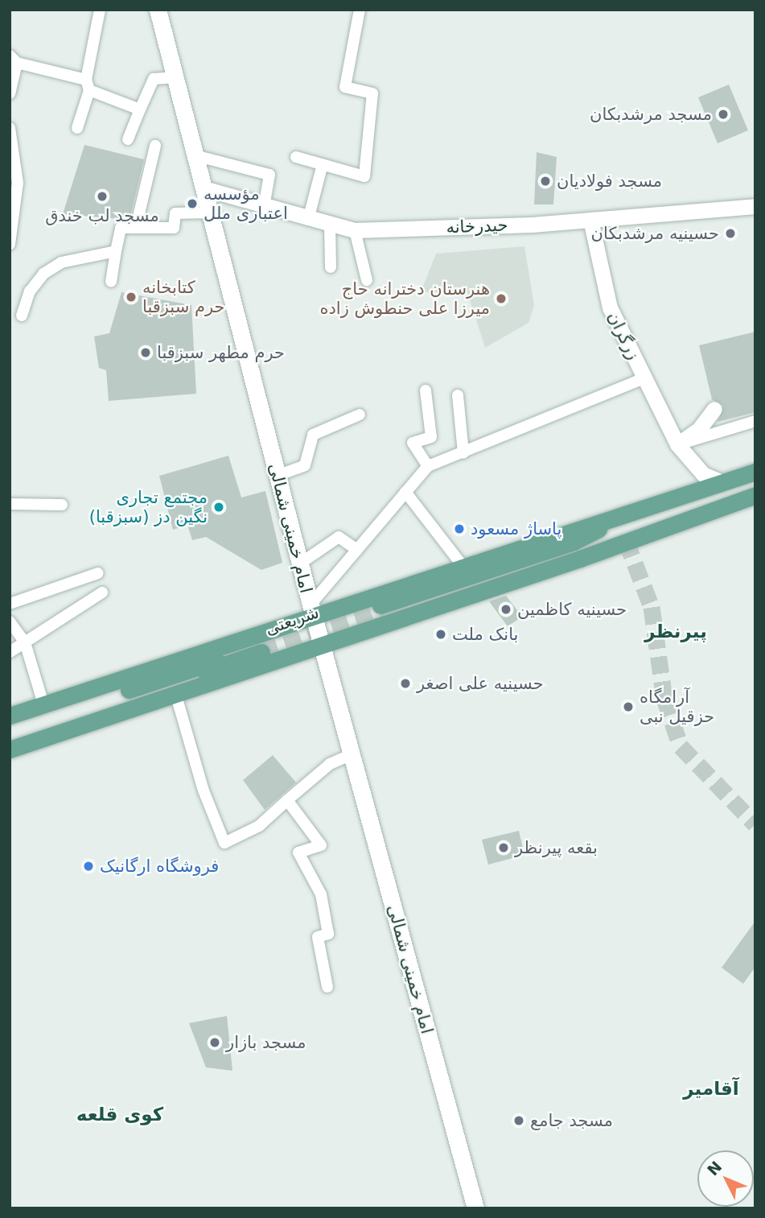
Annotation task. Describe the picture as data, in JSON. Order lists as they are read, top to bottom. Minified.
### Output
{"streets":{"main road":["امام خمینی شمالی","شریعتی"],"street":["حیدرخانه","زرگران"]},"crossings":[["حیدرخانه","زرگران"],["حیدرخانه","امام خمینی شمالی"],["زرگران","شریعتی"],["امام خمینی شمالی","شریعتی"]],"districts":["پیرنظر","آقامیر","کوی قلعه"],"places":["مسجد مرشدبکان","مسجد فولادیان","مسجد لب خندق","مؤسسه اعتباری ملل","حسینیه مرشدبکان","کتابخانه حرم سبزقبا","هنرستان دخترانه حاج میرزا علی حنطوش زاده","حرم مطهر سبزقبا","مجتمع تجاری نگین دز (سبزقبا)","پاساژ مسعود","حسینیه کاظمین","بانک ملت","حسینیه علی اصغر","آرامگاه حزقیل نبی","بقعه پیرنظر","فروشگاه ارگانیک","مسجد بازار","مسجد جامع"],"north":"top left"}
